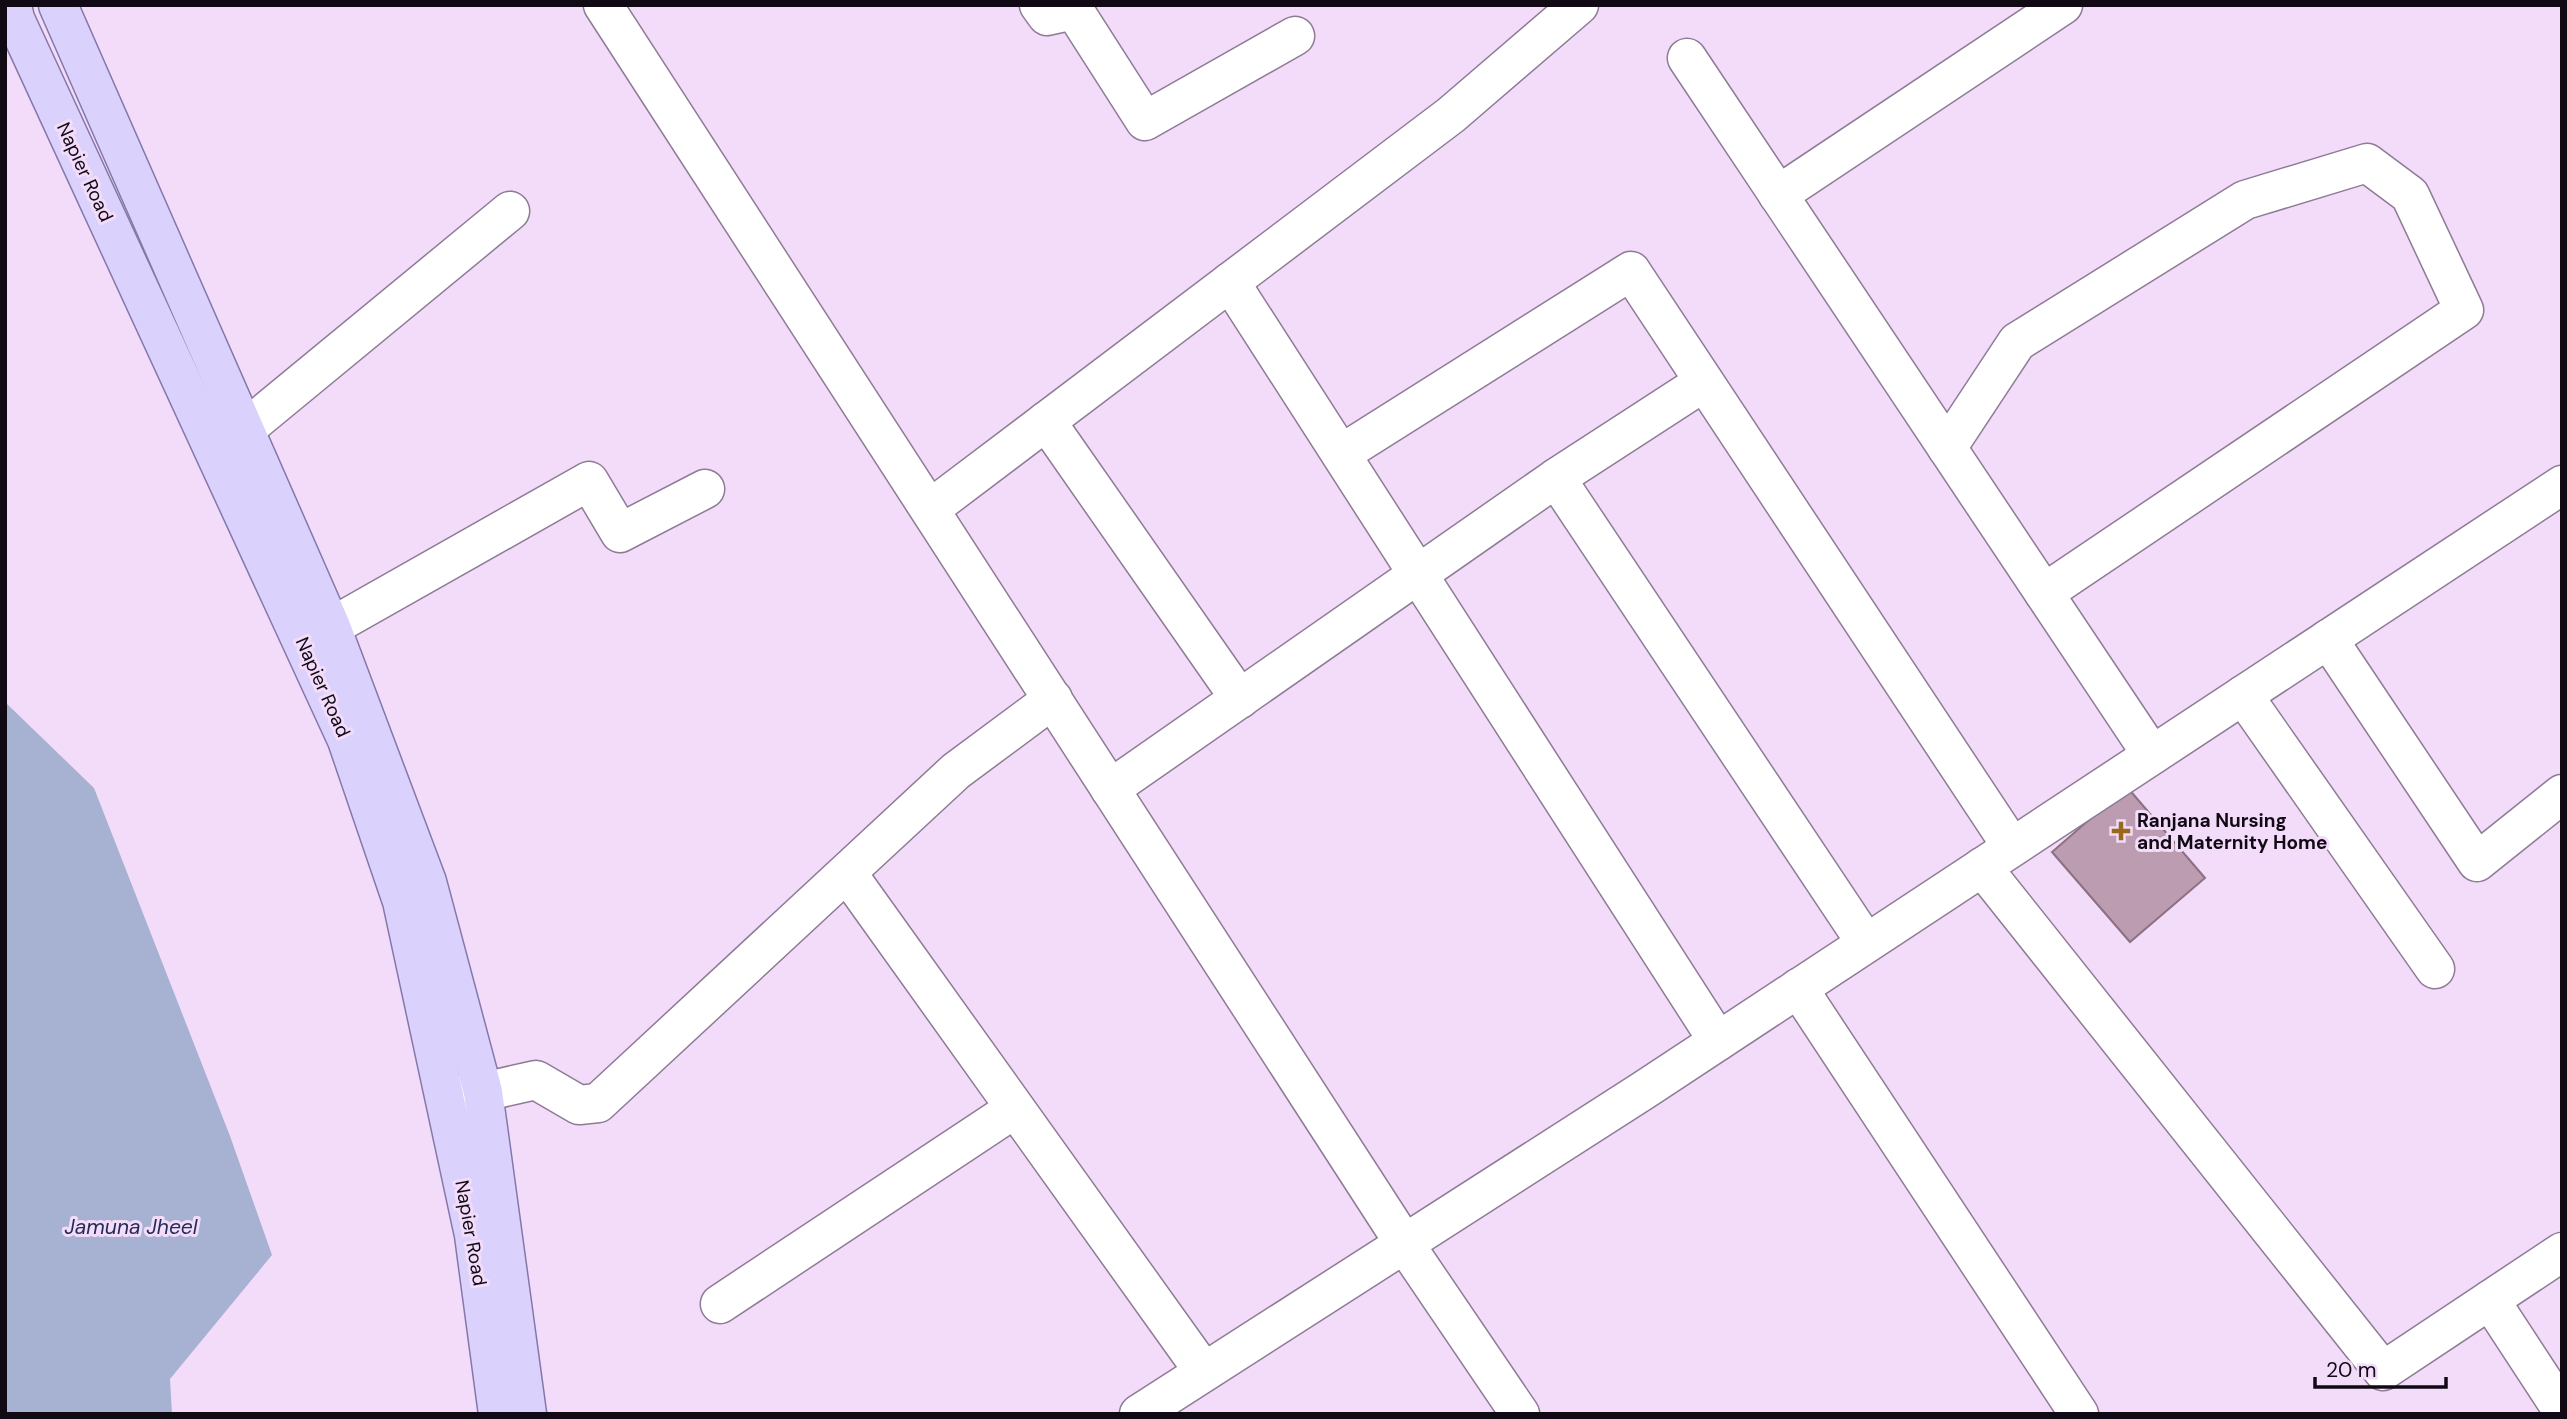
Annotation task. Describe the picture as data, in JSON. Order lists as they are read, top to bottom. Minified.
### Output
{"streets":{"main road":["Napier Road"]},"water":["Jamuna Jheel"],"places":{"health":["Ranjana Nursing and Maternity Home"]},"scale_bar":"20 m"}
